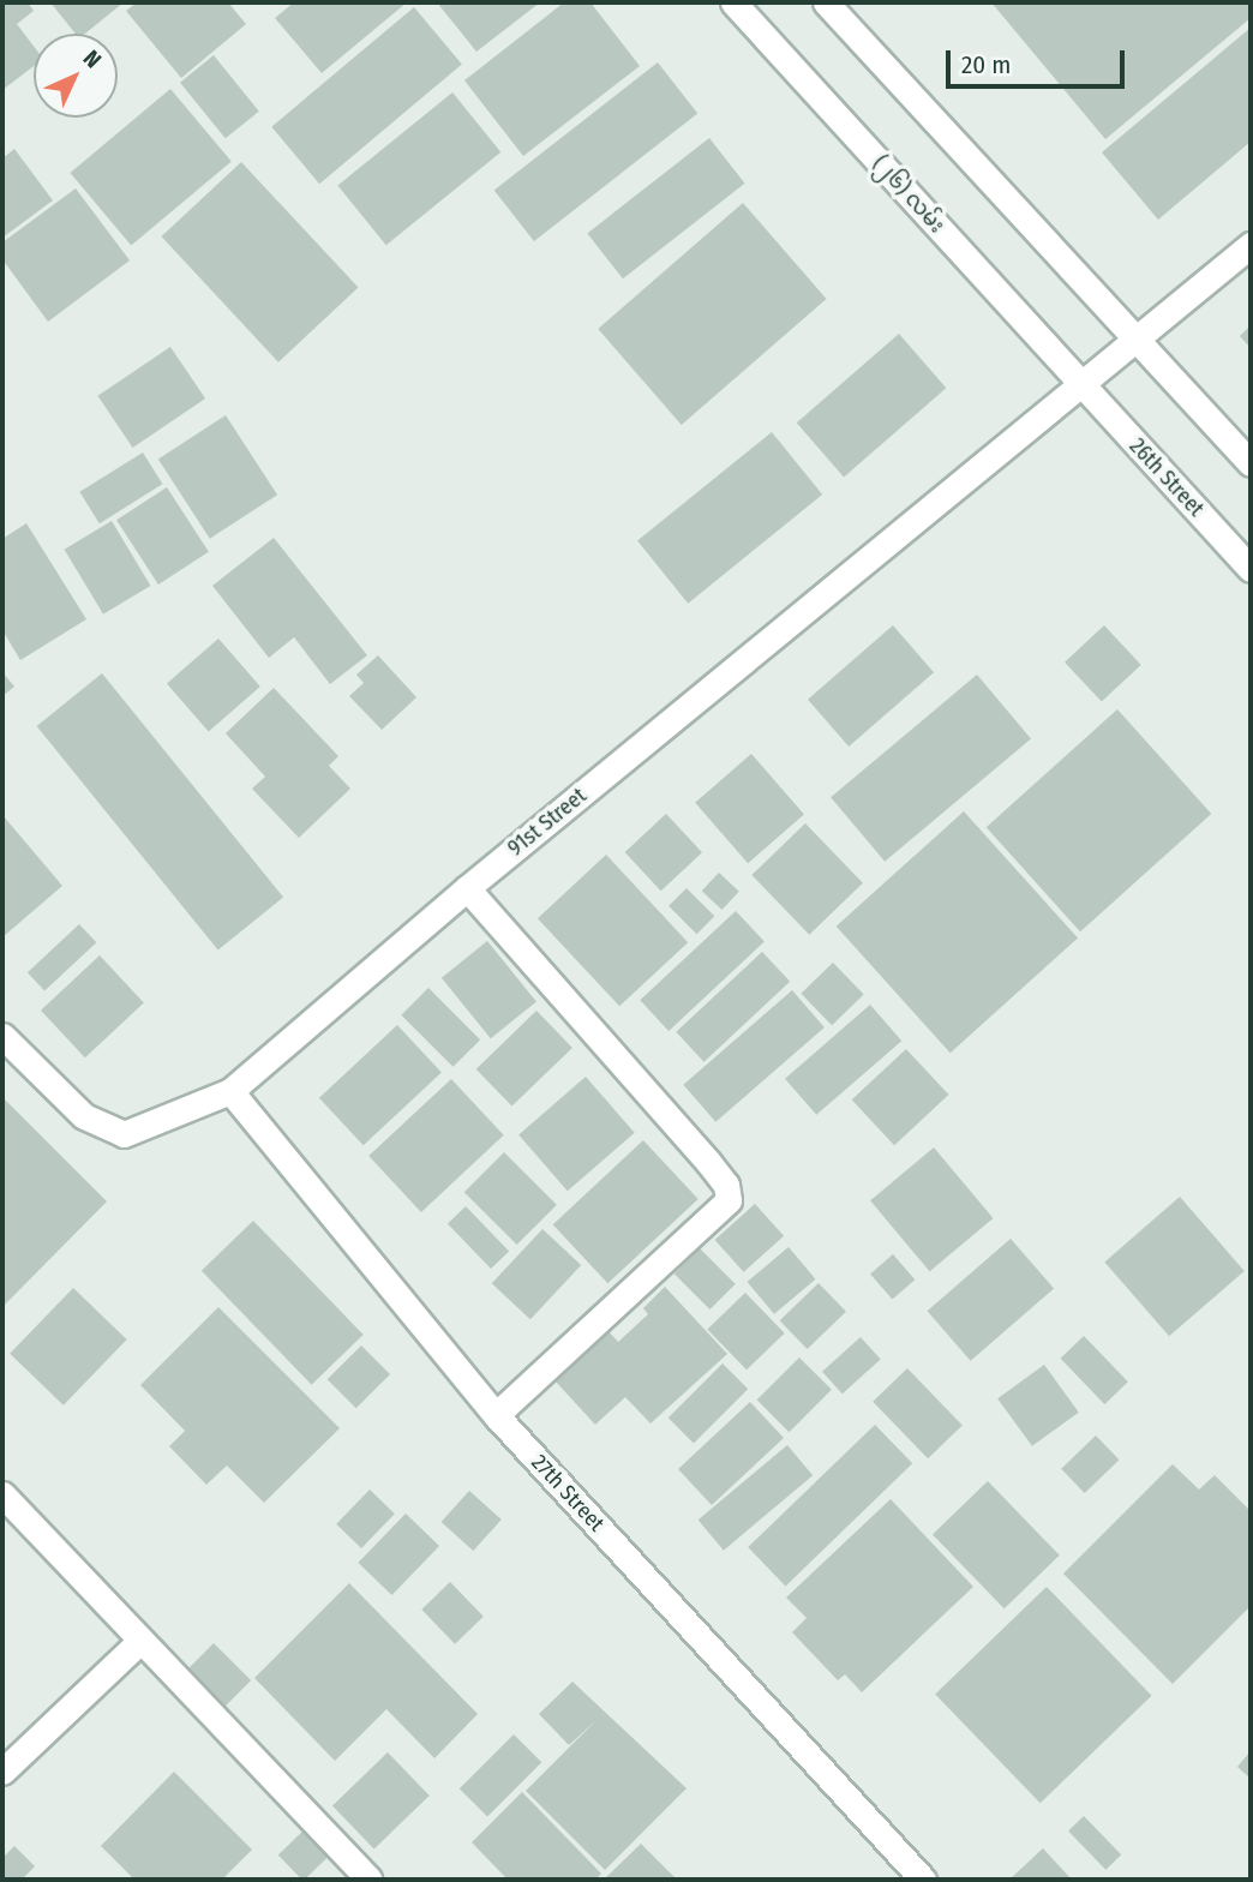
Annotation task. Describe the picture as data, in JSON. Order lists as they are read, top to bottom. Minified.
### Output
{"streets":{"street":["(၂၆) လမ်း","26th Street","91st Street","27th Street"]},"crossings":[["(၂၆) လမ်း","26th Street"],["(၂၆) လမ်း","91st Street"],["26th Street","91st Street"],["91st Street","27th Street"]],"scale_bar":"20 m","north":"top right"}
